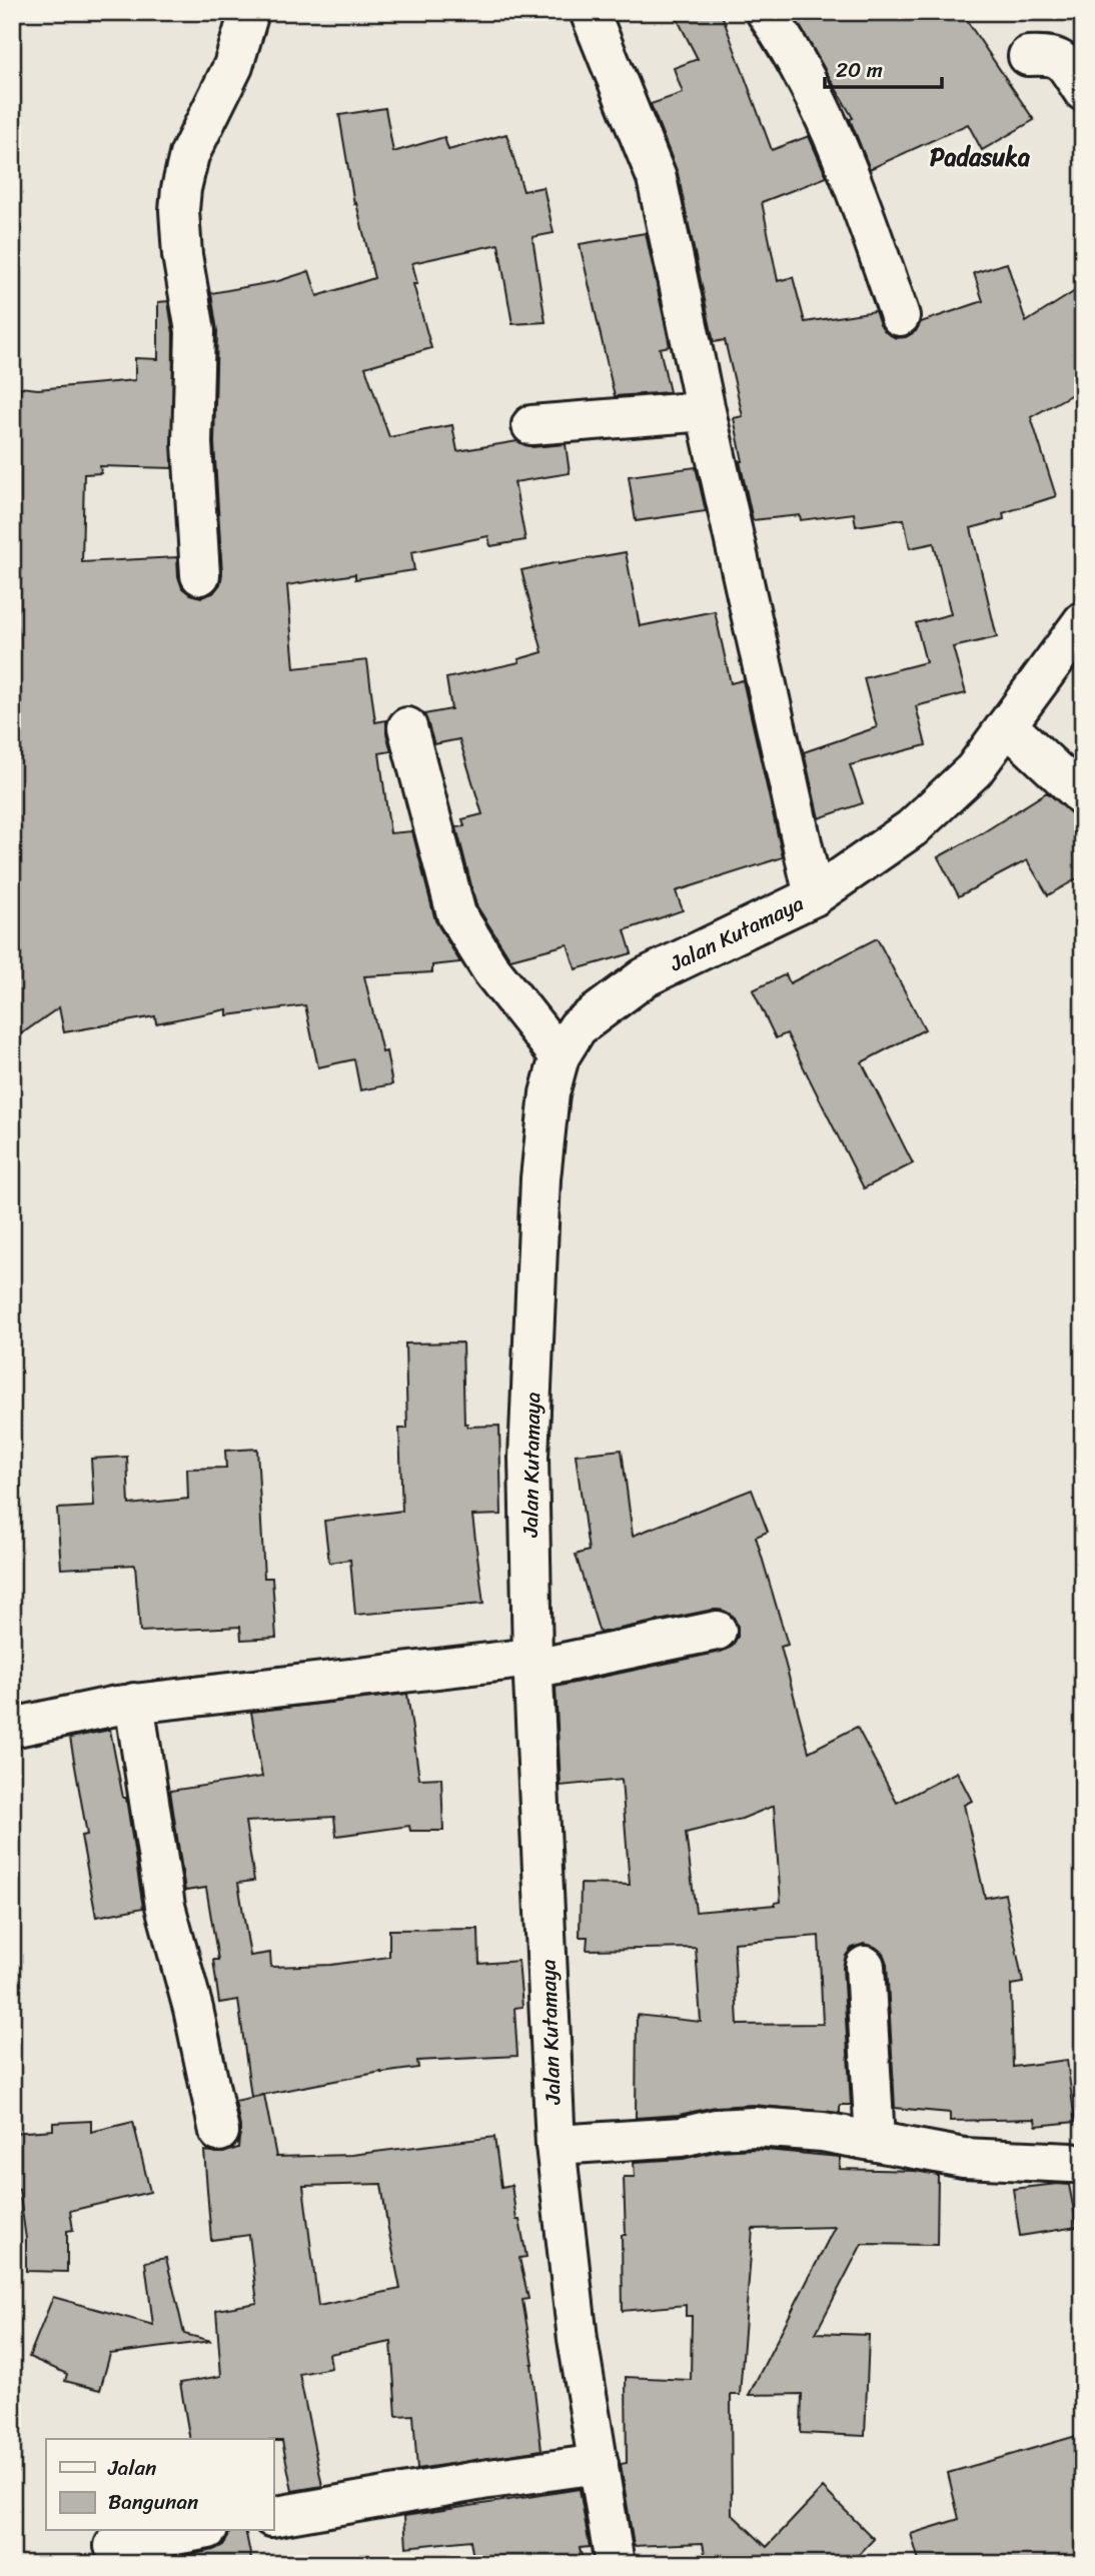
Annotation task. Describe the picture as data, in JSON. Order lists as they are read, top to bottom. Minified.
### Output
{"streets":{"street":["Jalan Kutamaya"]},"districts":["Padasuka"],"legend":["Jalan","Bangunan"],"scale_bar":"20 m"}
